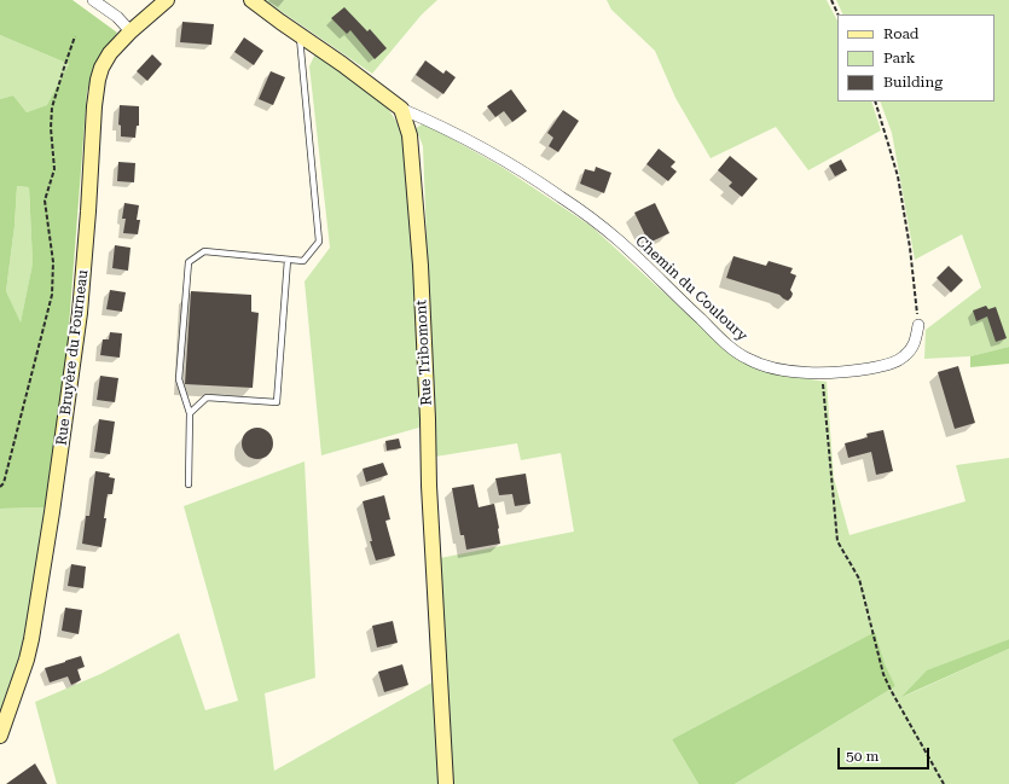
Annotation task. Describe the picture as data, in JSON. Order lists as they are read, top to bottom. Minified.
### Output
{"streets":{"street":["Chemin du Couloury","Rue Tribomont","Rue Bruyère du Fourneau"]},"crossings":[["Chemin du Couloury","Rue Tribomont"]],"legend":["Road","Park","Building"],"scale_bar":"50 m"}
